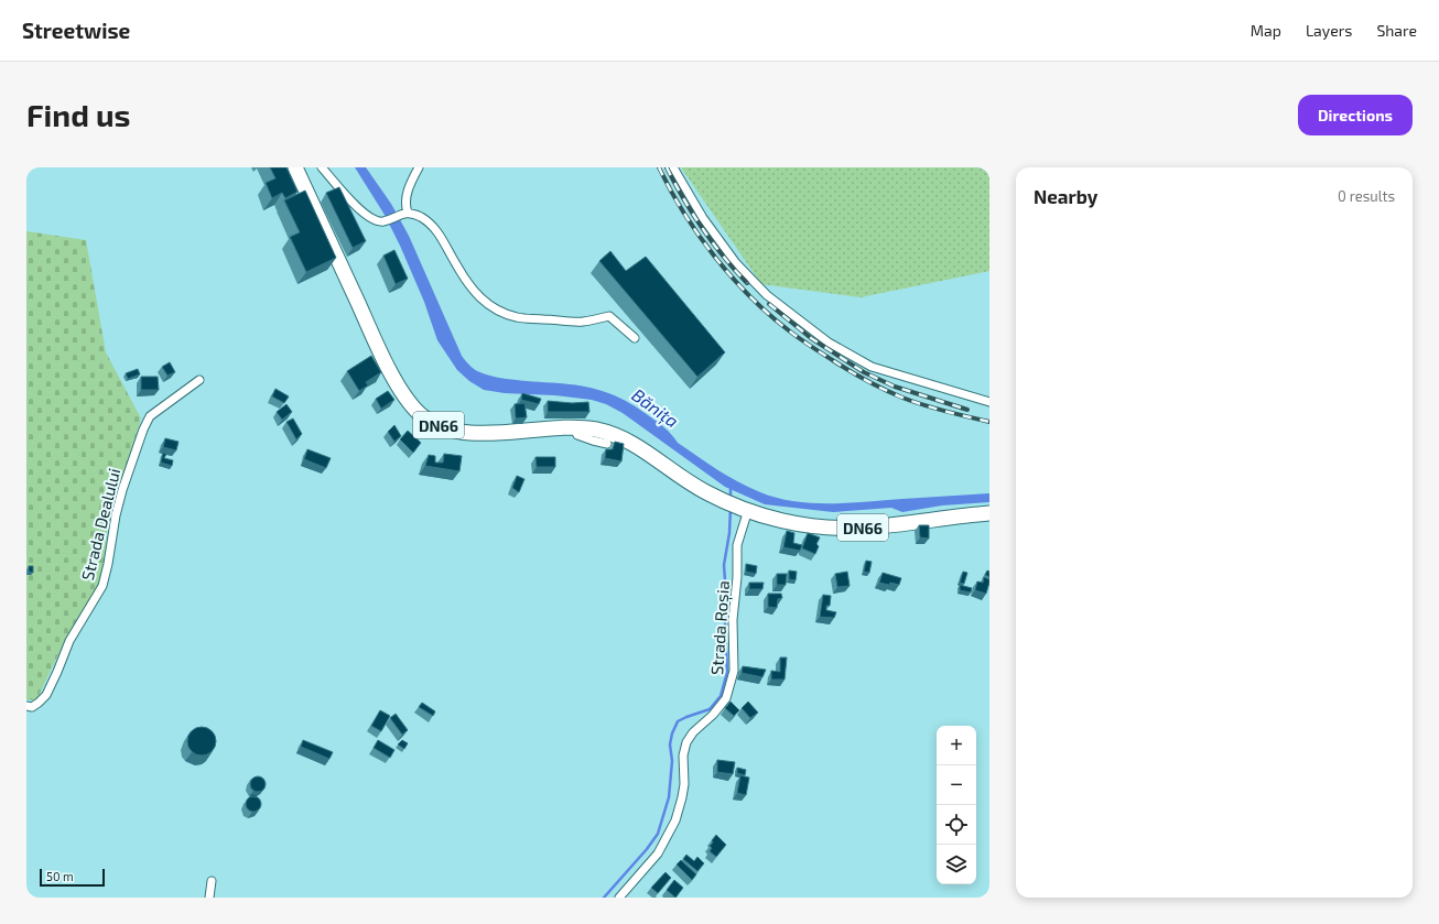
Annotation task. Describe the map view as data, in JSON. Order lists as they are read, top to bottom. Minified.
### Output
{"streets":{"highway":["DN66"],"street":["Strada Dealului","Strada Roșia"]},"crossings":[["DN66","Strada Roșia"]],"water":["Bănița"],"scale_bar":"50 m","page":{"header":"Streetwise","nav":["Map","Layers","Share"],"buttons":"Directions","title":"Find us","heading":["Nearby","0 results"],"map_buttons":["+","−"],"scale":"50 m"}}
